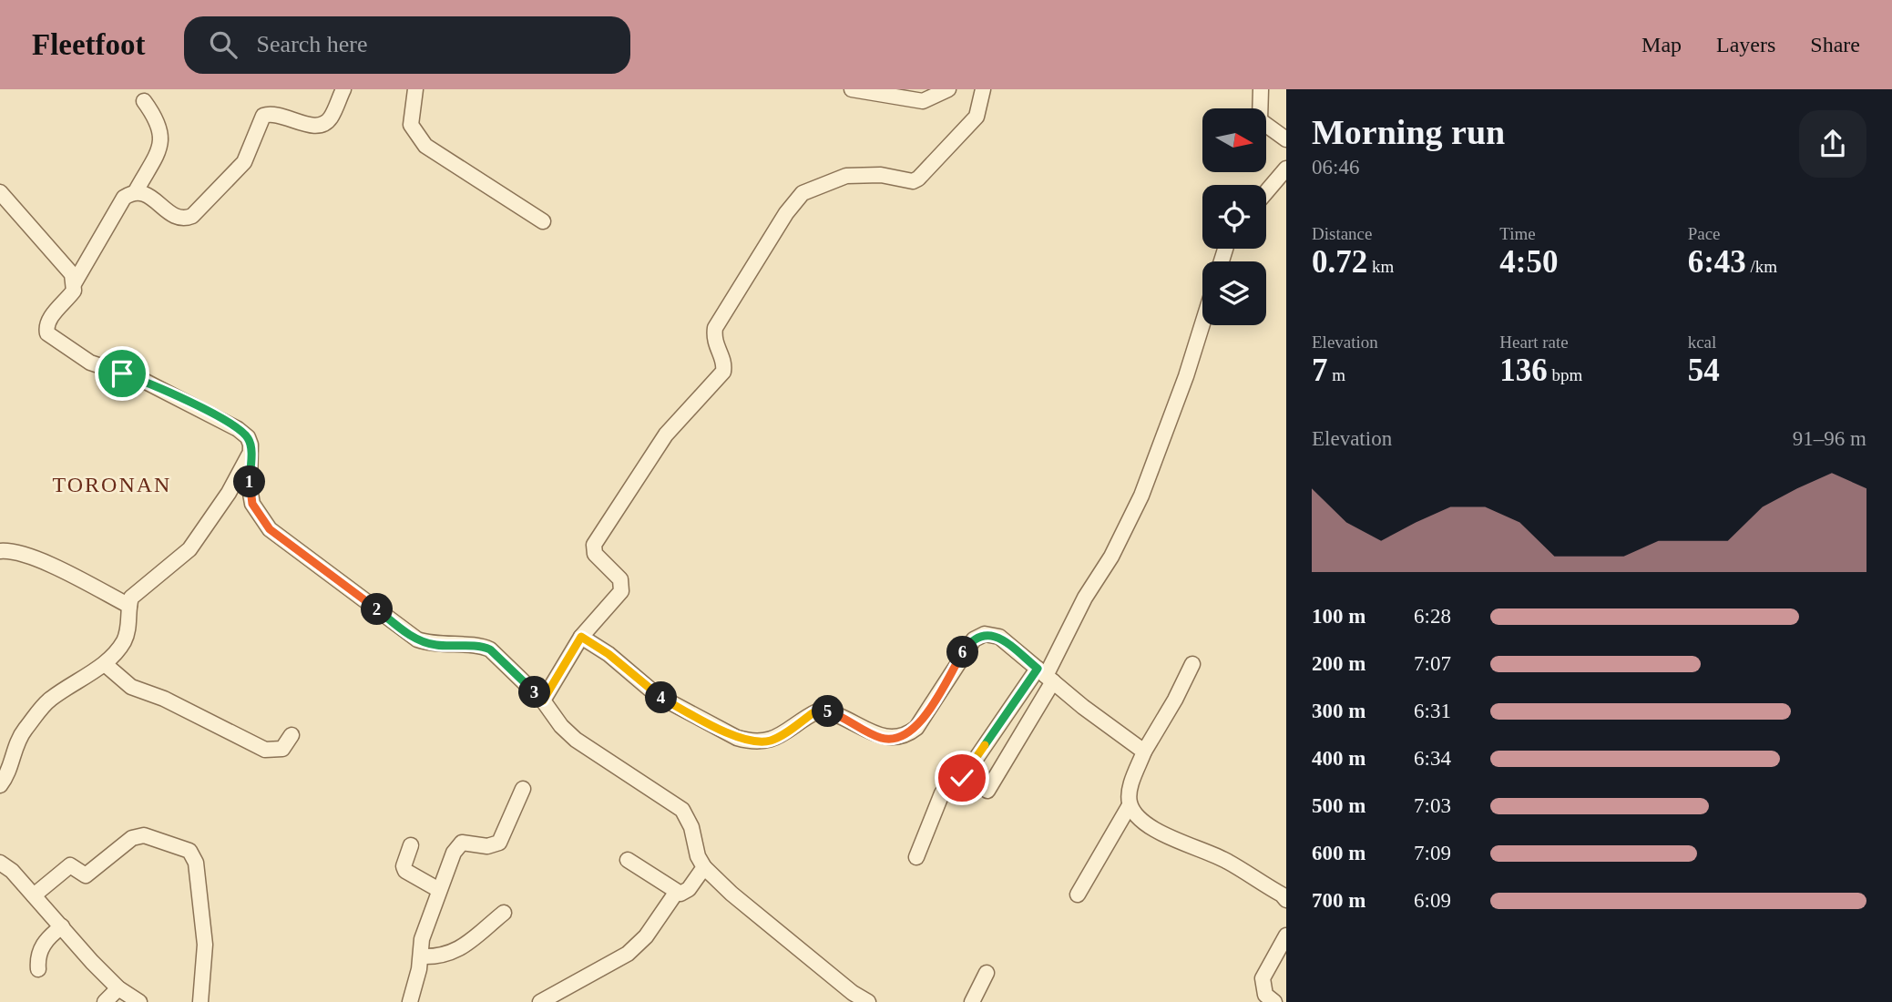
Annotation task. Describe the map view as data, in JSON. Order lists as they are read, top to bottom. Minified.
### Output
{"districts":["TORONAN"],"north":"right","page":{"header":"Fleetfoot","search":"Search here","nav":["Map","Layers","Share"],"heading":["Morning run","06:46"],"stats":[["Distance","0.72 km"],["Time","4:50"],["Pace","6:43 /km"],["Elevation","7 m"],["Heart rate","136 bpm"],["kcal","54"]],"chart":["Elevation","91–96 m"],"pins":["1","2","6","3","4","5"],"list":[{"name":"100 m","note":"6:28"},{"name":"200 m","note":"7:07"},{"name":"300 m","note":"6:31"},{"name":"400 m","note":"6:34"},{"name":"500 m","note":"7:03"},{"name":"600 m","note":"7:09"},{"name":"700 m","note":"6:09"}]}}
